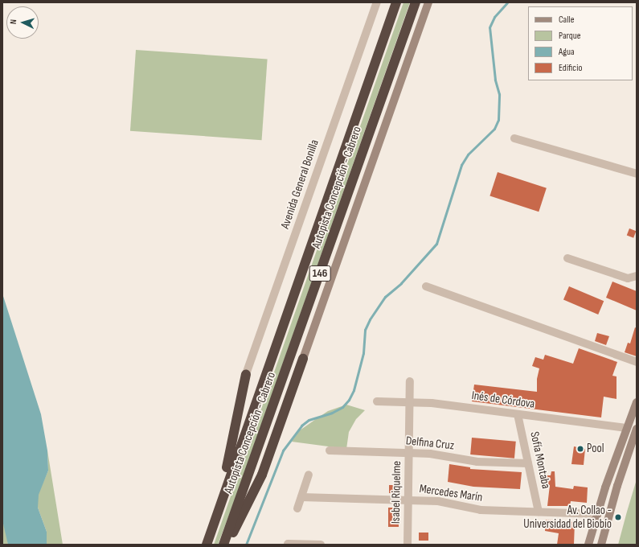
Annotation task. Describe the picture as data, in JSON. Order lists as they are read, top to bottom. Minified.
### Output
{"streets":{"highway":["Autopista Concepción - Cabrero","146"],"street":["Avenida General Bonilla","Inés de Córdova","Delfina Cruz","Sofía Montaba","Isabel Riquelme","Mercedes Marín"]},"crossings":[["Inés de Córdova","Sofía Montaba"],["Inés de Córdova","Isabel Riquelme"],["Delfina Cruz","Sofía Montaba"],["Delfina Cruz","Isabel Riquelme"],["Sofía Montaba","Mercedes Marín"],["Isabel Riquelme","Mercedes Marín"]],"places":["Pool","Av. Collao - Universidad del Biobío"],"legend":["Calle","Parque","Agua","Edificio"],"north":"left"}
